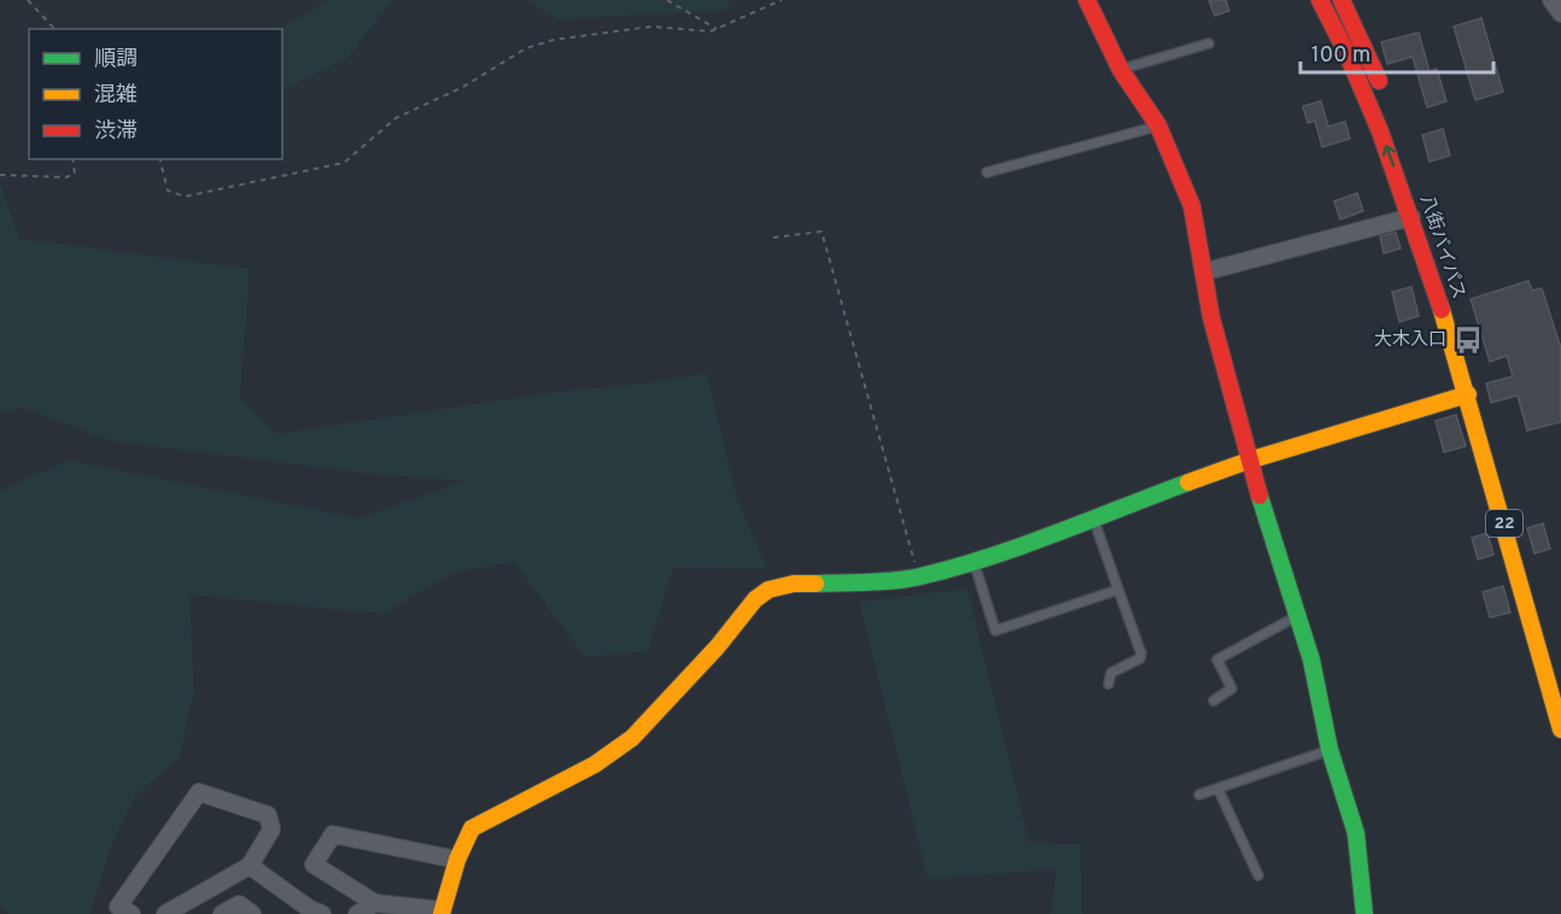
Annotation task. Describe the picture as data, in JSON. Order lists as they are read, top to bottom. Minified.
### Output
{"streets":{"street":["八街バイパス","22"]},"crossings":[["八街バイパス","22"]],"places":{"bus stop":["大木入口"]},"legend":["順調","混雑","渋滞"],"scale_bar":"100 m"}
